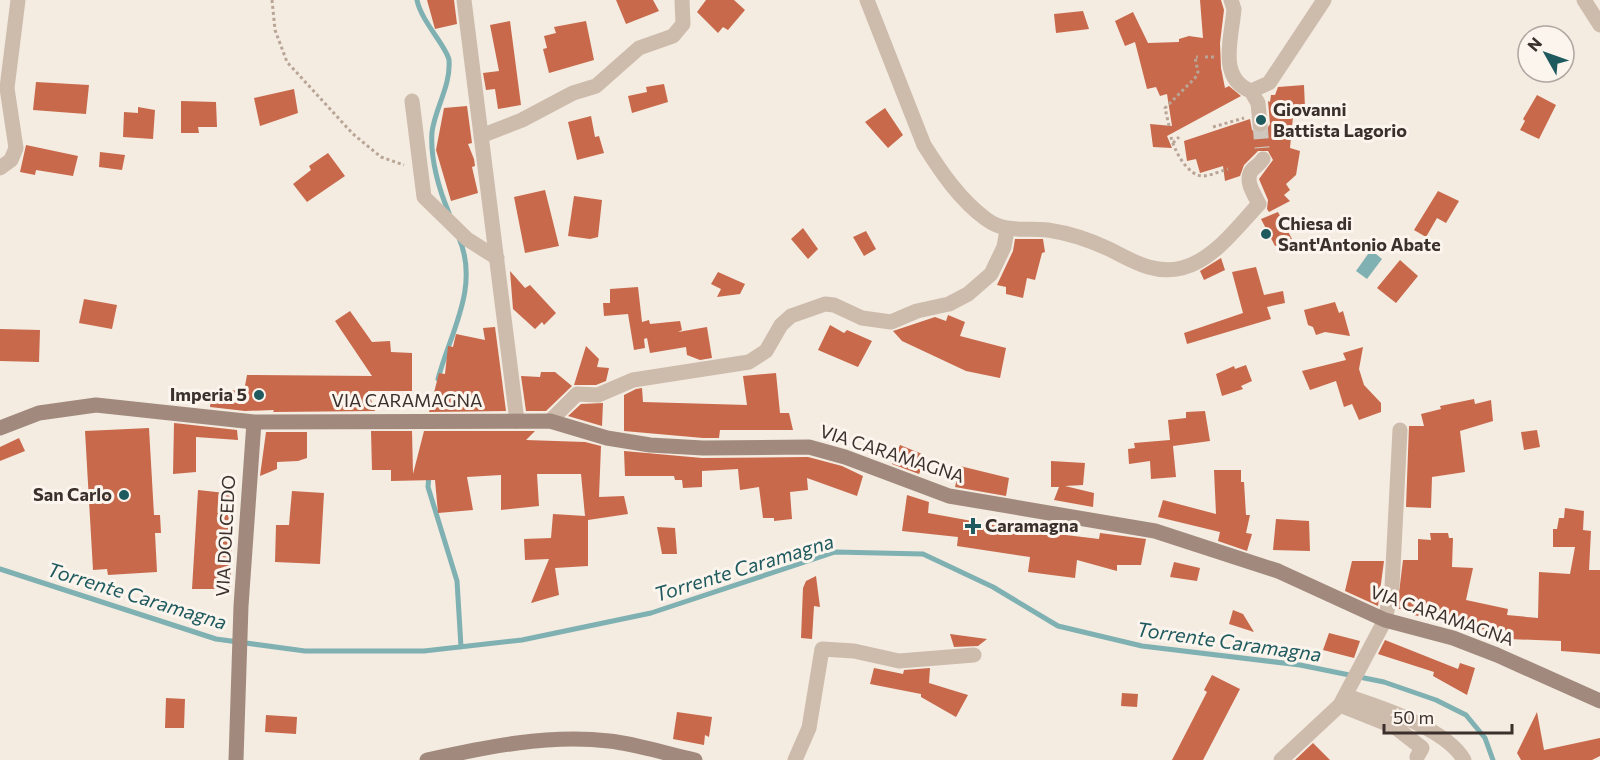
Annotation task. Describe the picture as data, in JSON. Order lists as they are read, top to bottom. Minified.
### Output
{"streets":{"street":["VIA CARAMAGNA","VIA DOLCEDO"]},"crossings":[["VIA CARAMAGNA","VIA DOLCEDO"]],"water":["Torrente Caramagna"],"places":{"other":["Giovanni Battista Lagorio","Chiesa di Sant'Antonio Abate","Imperia 5","San Carlo"],"health":["Caramagna"]},"scale_bar":"50 m","north":"top left"}
